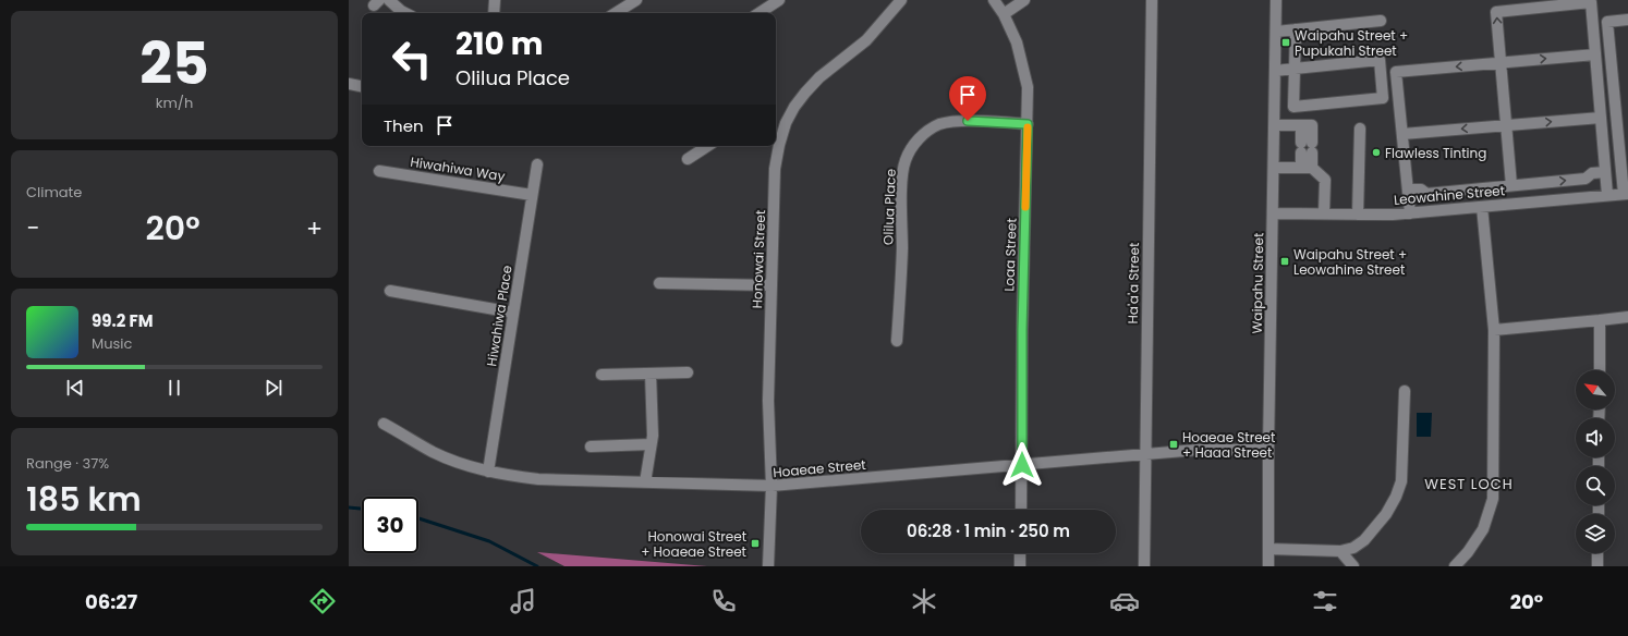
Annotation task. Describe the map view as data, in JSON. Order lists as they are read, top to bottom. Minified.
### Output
{"streets":{"street":["Hiwahiwa Way","Leowahine Street","Olilua Place","Loaa Street","Honowai Street","Ha'a'a Street","Waipahu Street","Hiwahiwa Place","Hoaeae Street"]},"crossings":[["Hiwahiwa Way","Hiwahiwa Place"],["Leowahine Street","Waipahu Street"],["Olilua Place","Loaa Street"],["Loaa Street","Hoaeae Street"],["Honowai Street","Hoaeae Street"],["Ha'a'a Street","Hoaeae Street"],["Waipahu Street","Hoaeae Street"],["Hiwahiwa Place","Hoaeae Street"]],"districts":["WEST LOCH"],"places":{"transit":["Waipahu Street + Pupukahi Street","Waipahu Street + Leowahine Street","Hoaeae Street + Haaa Street","Honowai Street + Hoaeae Street"],"other":["Flawless Tinting"]},"north":"top left","page":{"tile":[["25","km/h"],"Climate",["Range · 37%","185 km"]],"turn":["210 m","Olilua Place"],"then":"Then","heat":["−","20°","+"],"song":["99.2 FM","Music"],"limit":"30","trip":"06:28 · 1 min · 250 m","tabs":["06:27","20°"]}}
